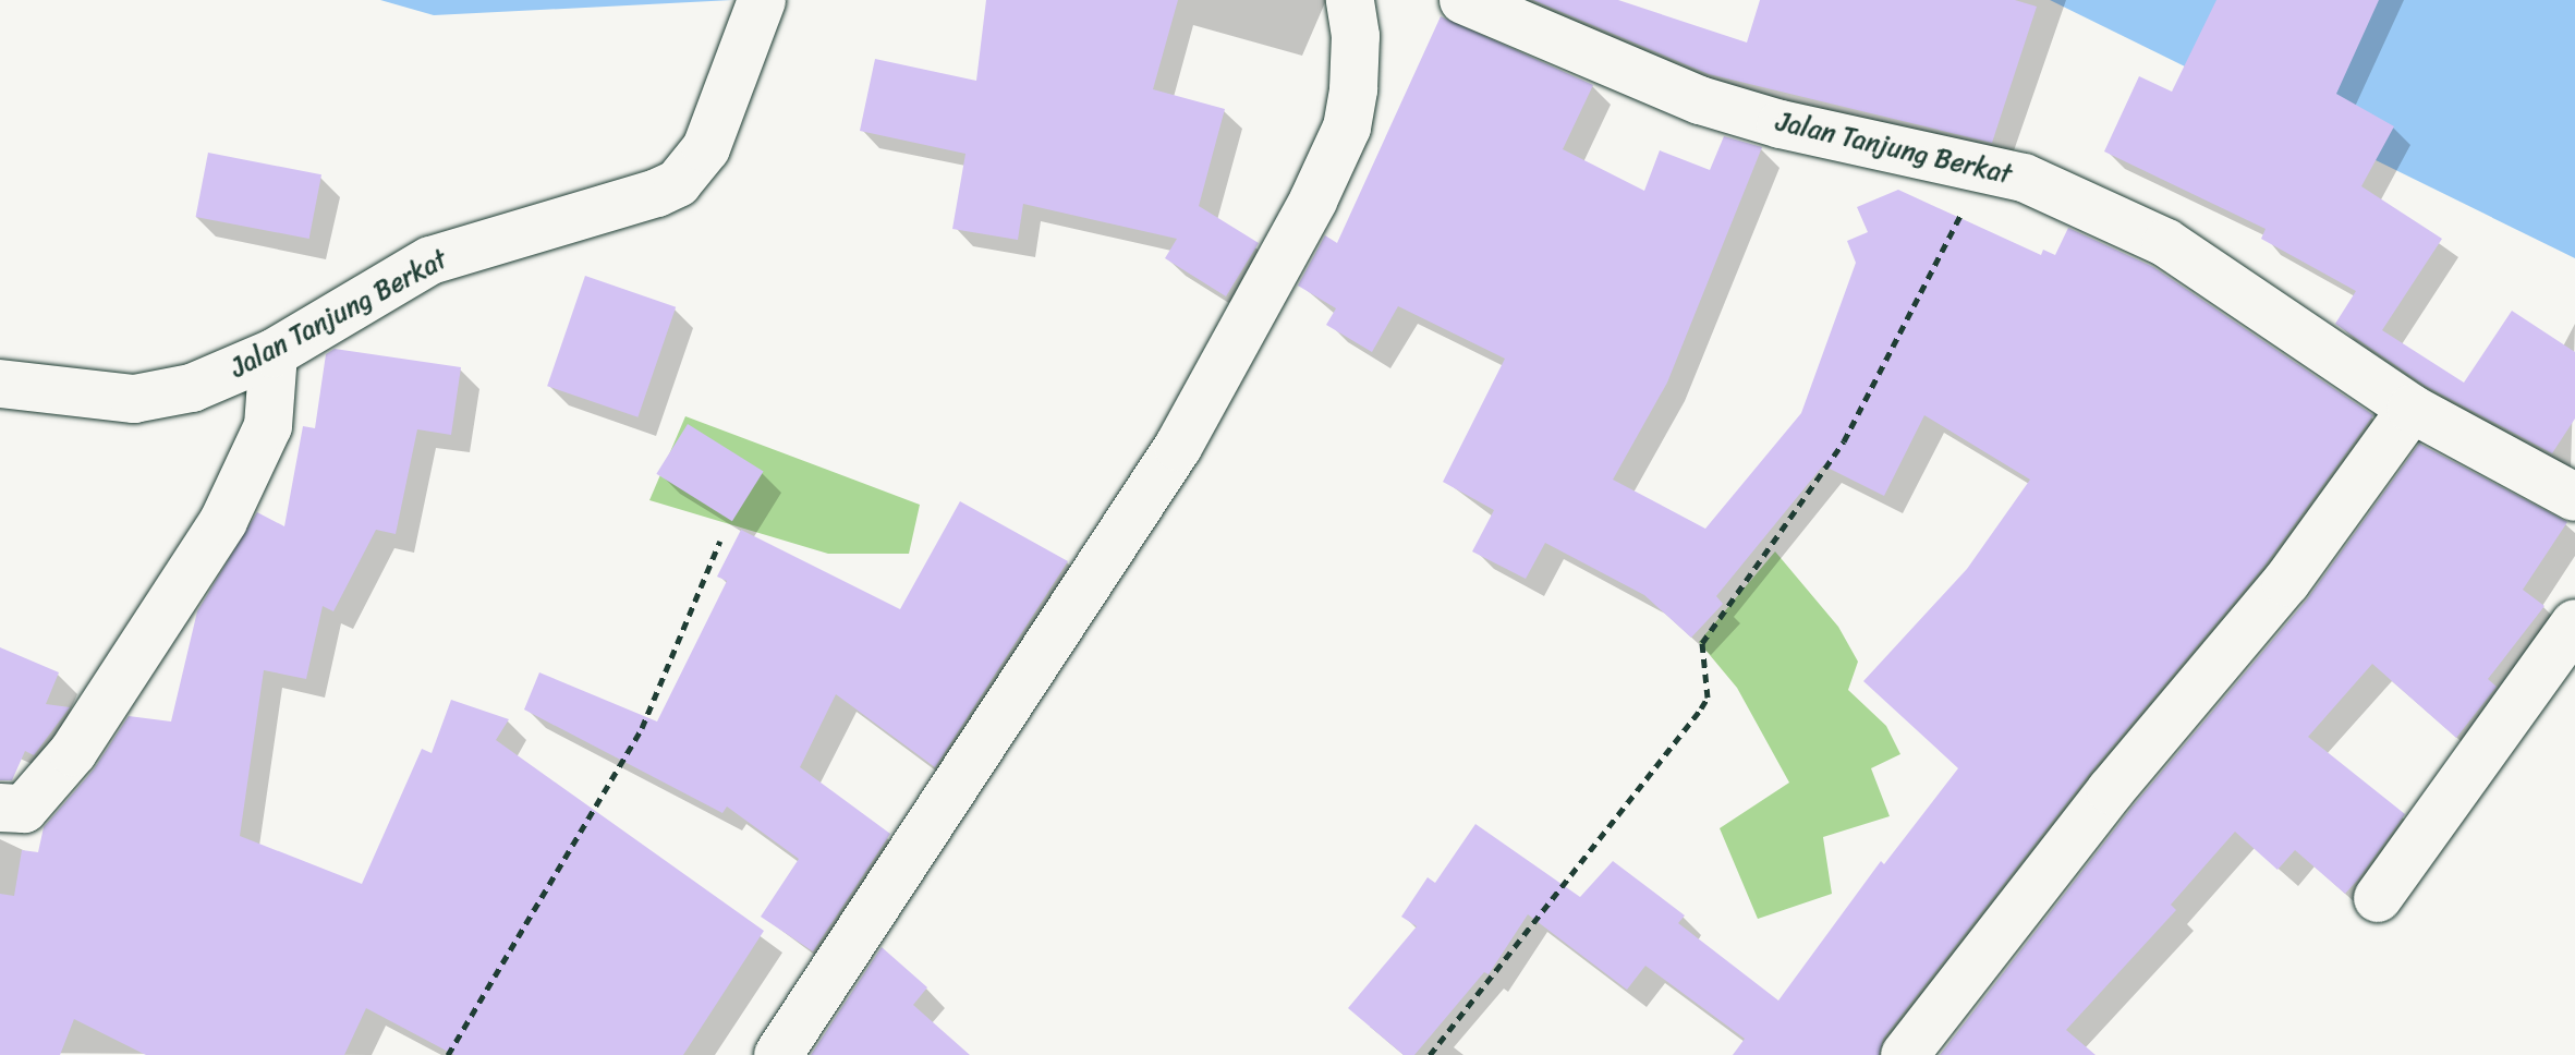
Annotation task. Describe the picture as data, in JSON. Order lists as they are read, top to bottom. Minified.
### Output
{"streets":{"street":["Jalan Tanjung Berkat"]}}
